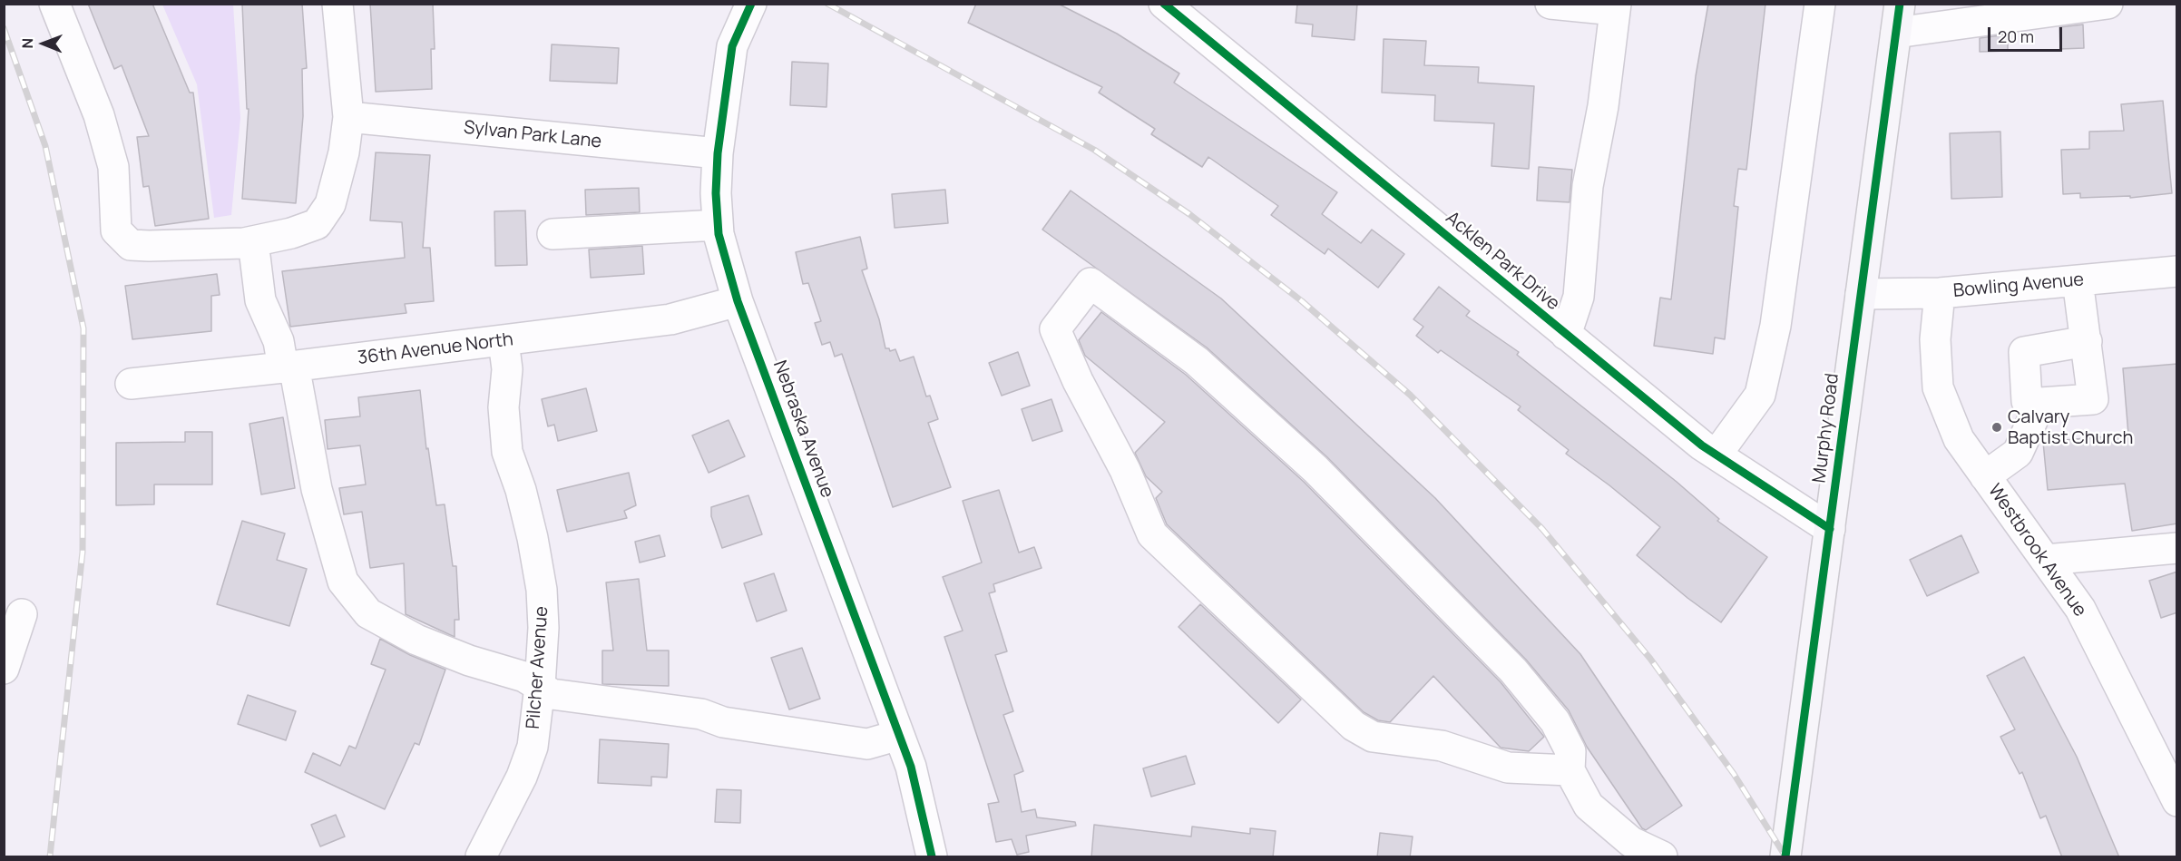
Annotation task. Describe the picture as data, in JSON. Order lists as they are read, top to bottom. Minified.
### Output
{"streets":{"main road":["Murphy Road"],"street":["Sylvan Park Lane","Acklen Park Drive","Bowling Avenue","36th Avenue North","Nebraska Avenue","Westbrook Avenue","Pilcher Avenue"]},"crossings":[["Sylvan Park Lane","Nebraska Avenue"],["Acklen Park Drive","Murphy Road"],["Bowling Avenue","Murphy Road"],["Bowling Avenue","Westbrook Avenue"],["36th Avenue North","Nebraska Avenue"],["36th Avenue North","Pilcher Avenue"]],"places":["Calvary Baptist Church"],"scale_bar":"20 m","north":"left"}
